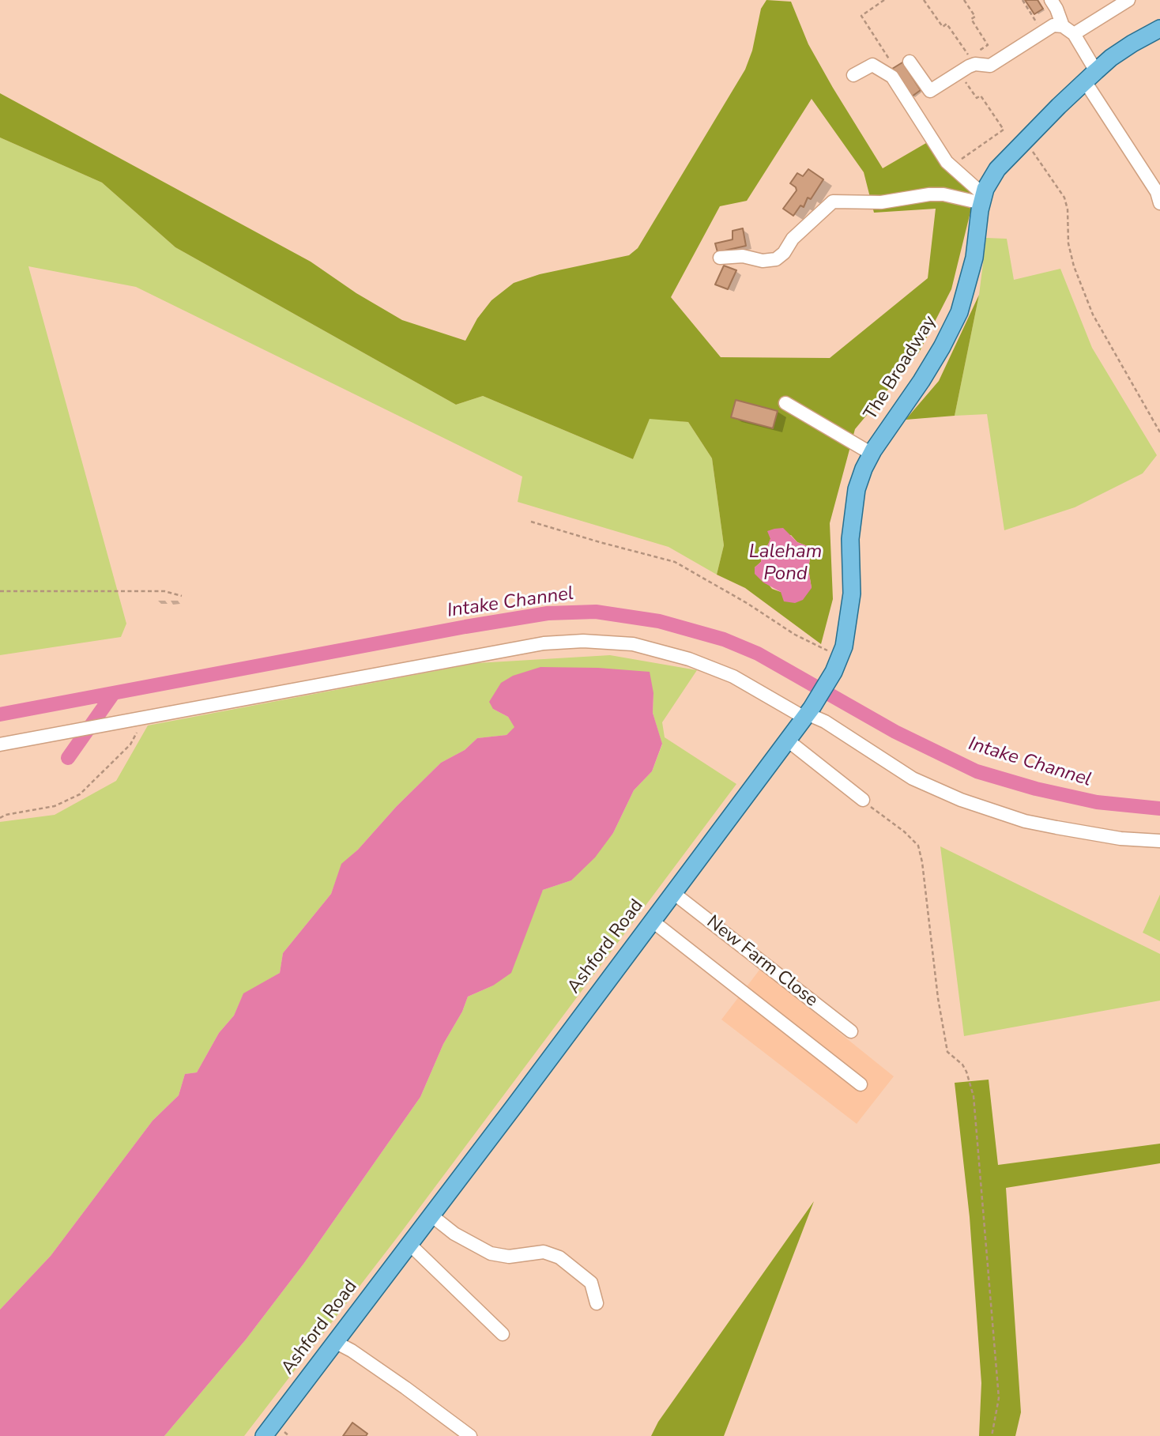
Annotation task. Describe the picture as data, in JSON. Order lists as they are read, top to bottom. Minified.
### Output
{"streets":{"main road":["The Broadway","Ashford Road"],"street":["New Farm Close"]},"crossings":[["The Broadway","Ashford Road"],["Ashford Road","New Farm Close"]],"water":["Laleham Pond","Intake Channel"]}
